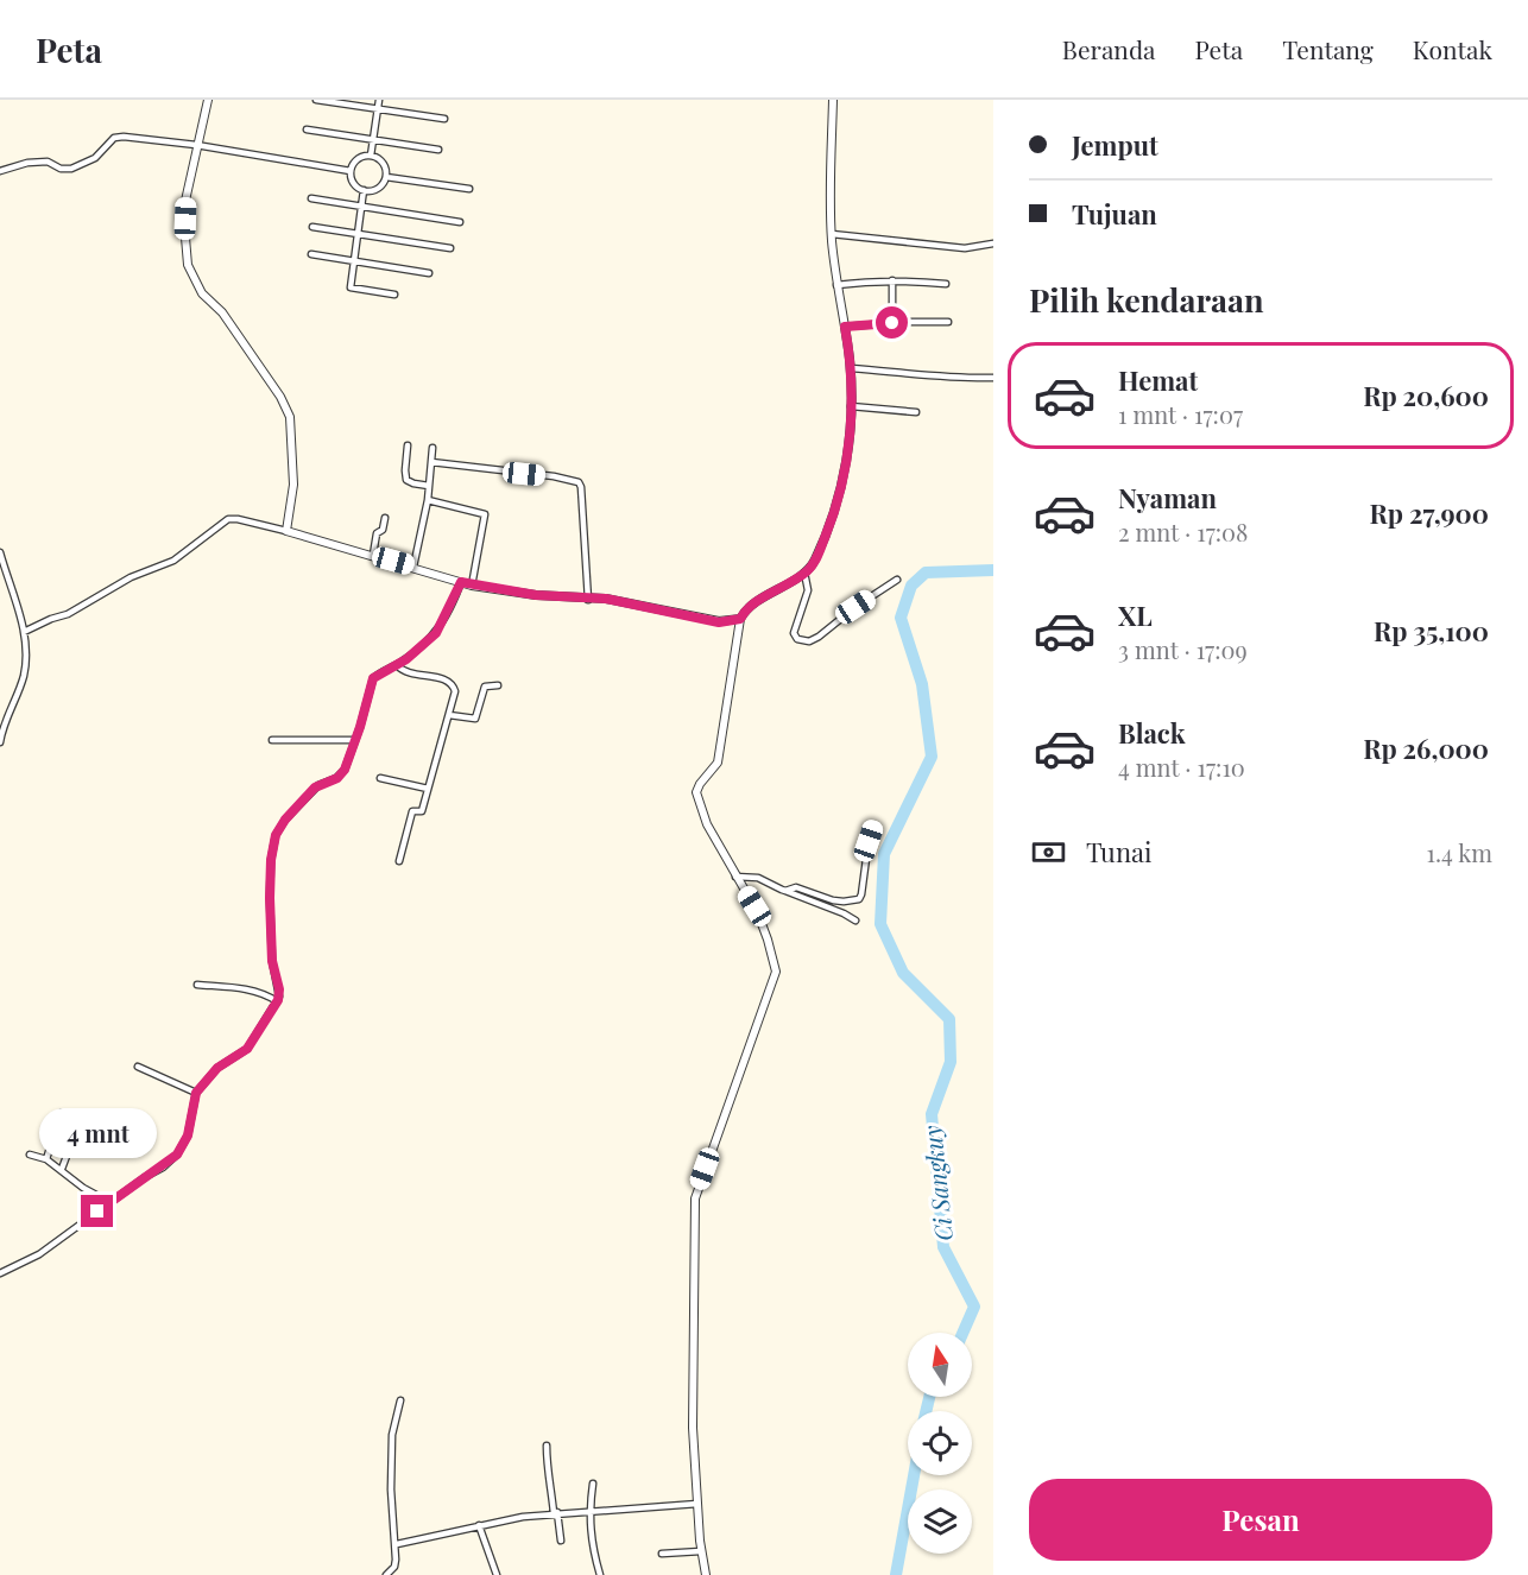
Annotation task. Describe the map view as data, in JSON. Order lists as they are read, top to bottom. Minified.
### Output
{"water":["Ci Sangkuy"],"north":"top","page":{"header":"Peta","nav":["Beranda","Peta","Tentang","Kontak"],"banner":["Jemput","Tujuan"],"heading":"Pilih kendaraan","list":[{"name":"Hemat","note":"1 mnt · 17:07","value":"Rp 20,600"},{"name":"Nyaman","note":"2 mnt · 17:08","value":"Rp 27,900"},{"name":"XL","note":"3 mnt · 17:09","value":"Rp 35,100"},{"name":"Black","note":"4 mnt · 17:10","value":"Rp 26,000"}],"pay":["Tunai","1.4 km"],"bubble":"4 mnt","buttons":"Pesan"}}
